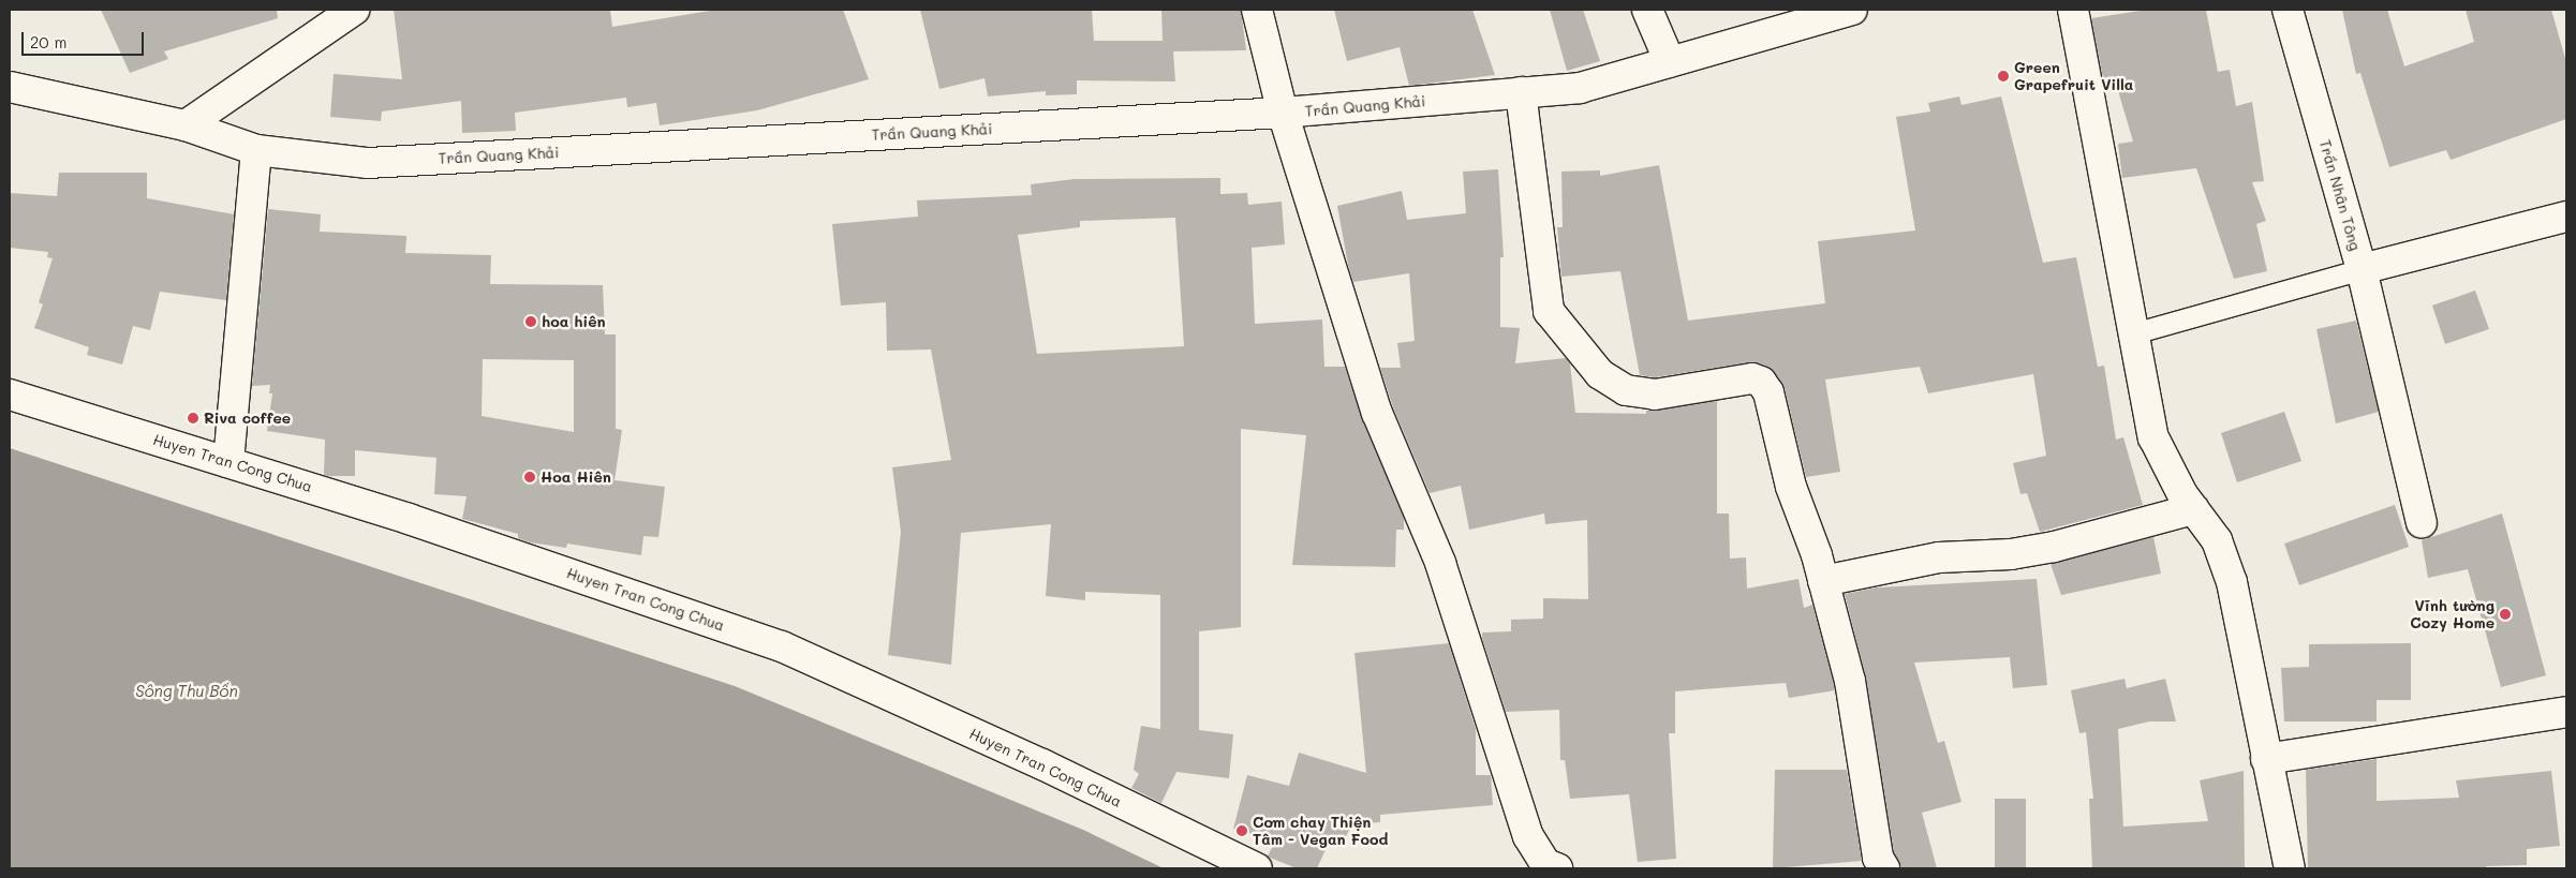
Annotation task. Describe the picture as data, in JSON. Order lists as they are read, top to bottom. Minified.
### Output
{"streets":{"street":["Trần Quang Khải","Trần Nhân Tông","Huyen Tran Cong Chua"]},"water":["Sông Thu Bồn"],"places":["Green Grapefruit Villa","hoa hiên","Riva coffee","Hoa Hiên","Vĩnh tường Cozy Home","Cơm chay Thiện Tâm - Vegan Food"],"scale_bar":"20 m"}
